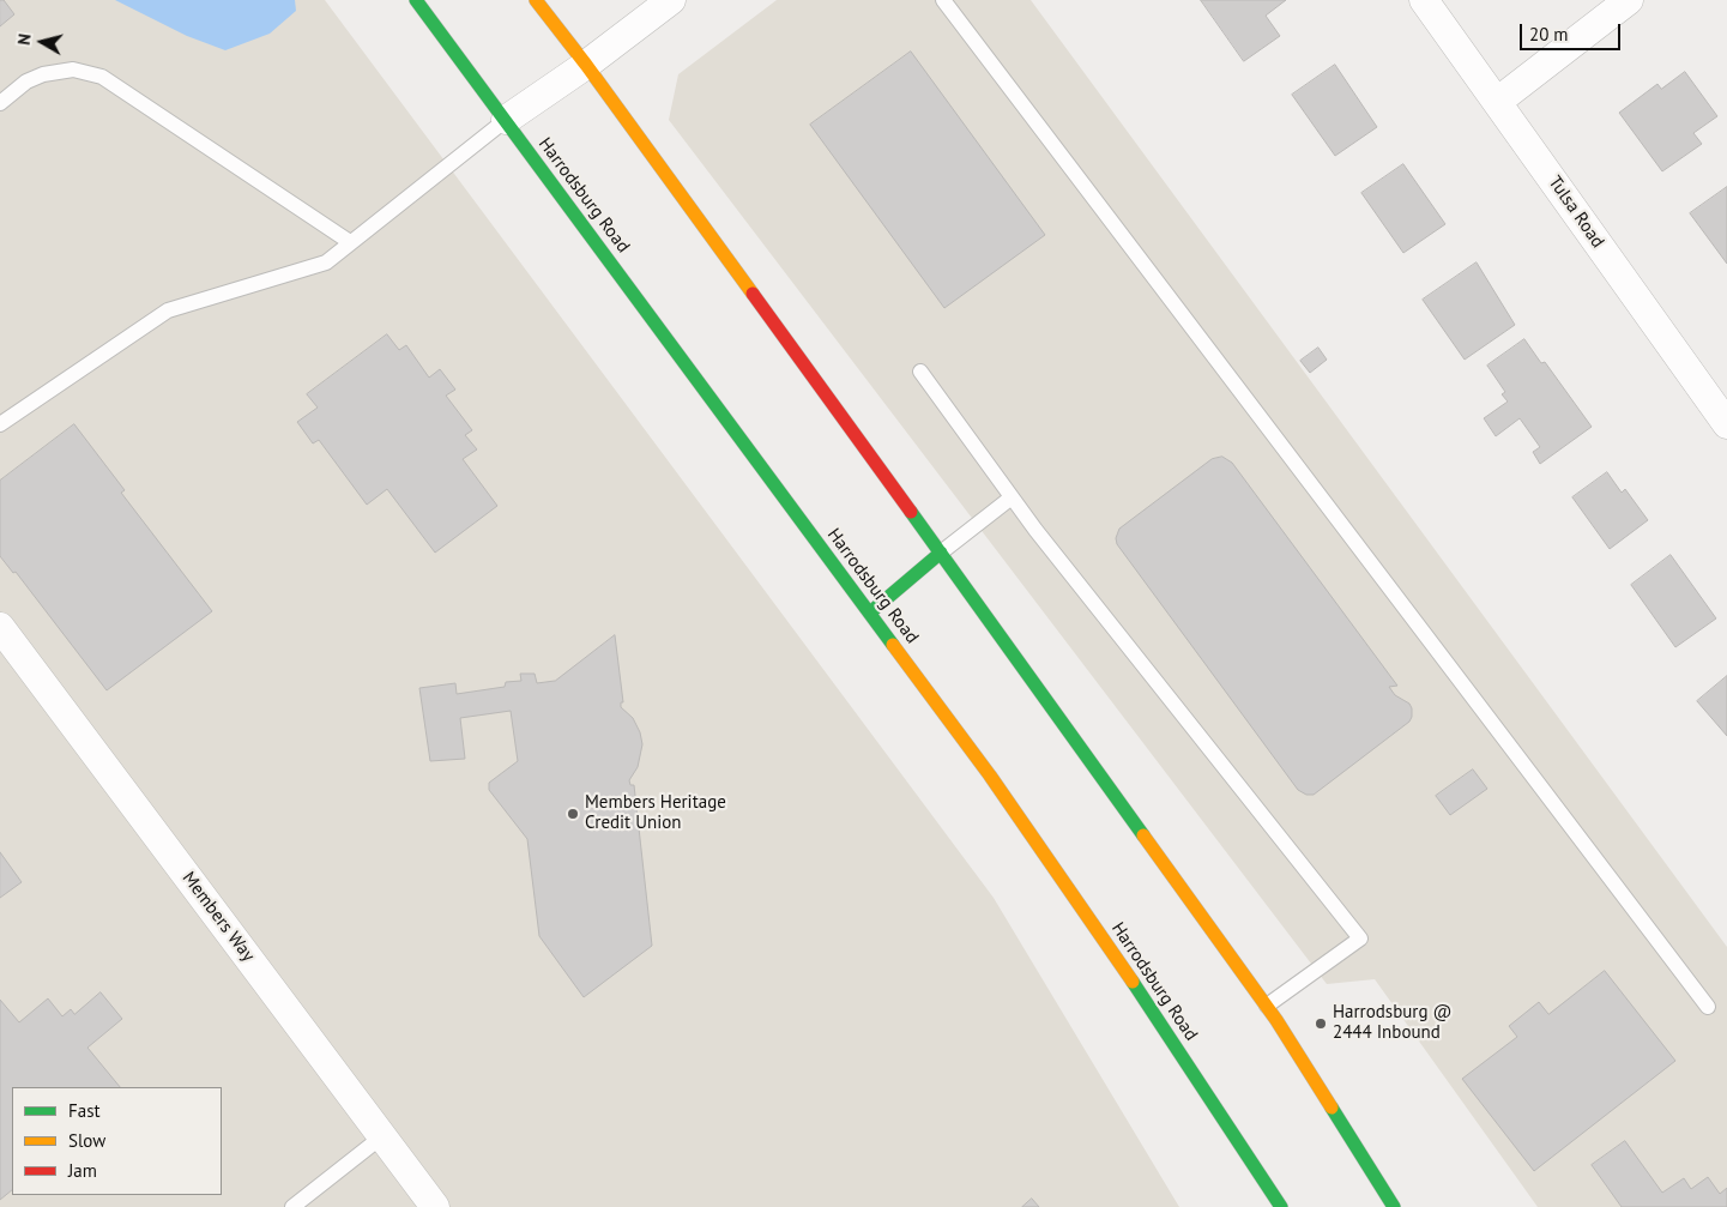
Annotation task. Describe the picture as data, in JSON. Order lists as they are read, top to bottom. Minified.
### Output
{"streets":{"main road":["Harrodsburg Road"],"street":["Tulsa Road","Members Way"]},"places":["Members Heritage Credit Union","Harrodsburg @ 2444 Inbound"],"legend":["Fast","Slow","Jam"],"scale_bar":"20 m","north":"left"}
